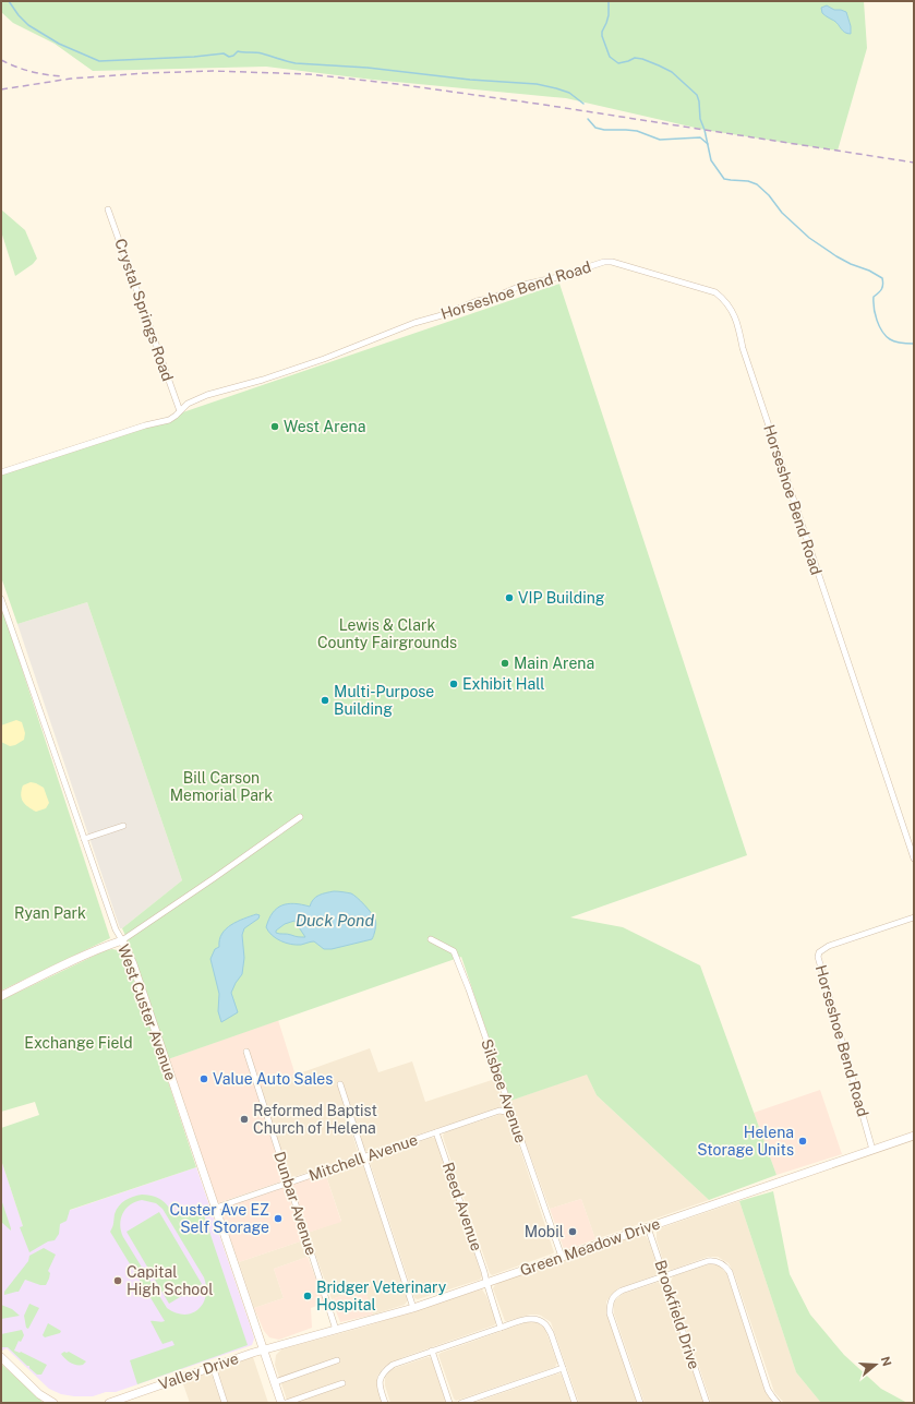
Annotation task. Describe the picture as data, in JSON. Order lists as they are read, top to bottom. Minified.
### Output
{"streets":{"main road":["West Custer Avenue","Green Meadow Drive","Valley Drive"],"street":["Horseshoe Bend Road","Crystal Springs Road","Silsbee Avenue","Mitchell Avenue","Dunbar Avenue","Reed Avenue","Brookfield Drive"]},"crossings":[["Horseshoe Bend Road","Crystal Springs Road"],["Horseshoe Bend Road","Green Meadow Drive"],["West Custer Avenue","Mitchell Avenue"],["West Custer Avenue","Green Meadow Drive"],["West Custer Avenue","Valley Drive"],["Silsbee Avenue","Mitchell Avenue"],["Silsbee Avenue","Green Meadow Drive"],["Mitchell Avenue","Dunbar Avenue"],["Mitchell Avenue","Reed Avenue"],["Dunbar Avenue","Green Meadow Drive"],["Reed Avenue","Green Meadow Drive"],["Green Meadow Drive","Brookfield Drive"],["Green Meadow Drive","Valley Drive"]],"water":["Duck Pond"],"parks":["Lewis & Clark County Fairgrounds","Bill Carson Memorial Park","Ryan Park","Exchange Field"],"places":["West Arena","VIP Building","Main Arena","Exhibit Hall","Multi-Purpose Building","Value Auto Sales","Reformed Baptist Church of Helena","Helena Storage Units","Custer Ave EZ Self Storage","Mobil","Capital High School","Bridger Veterinary Hospital"],"north":"right"}
